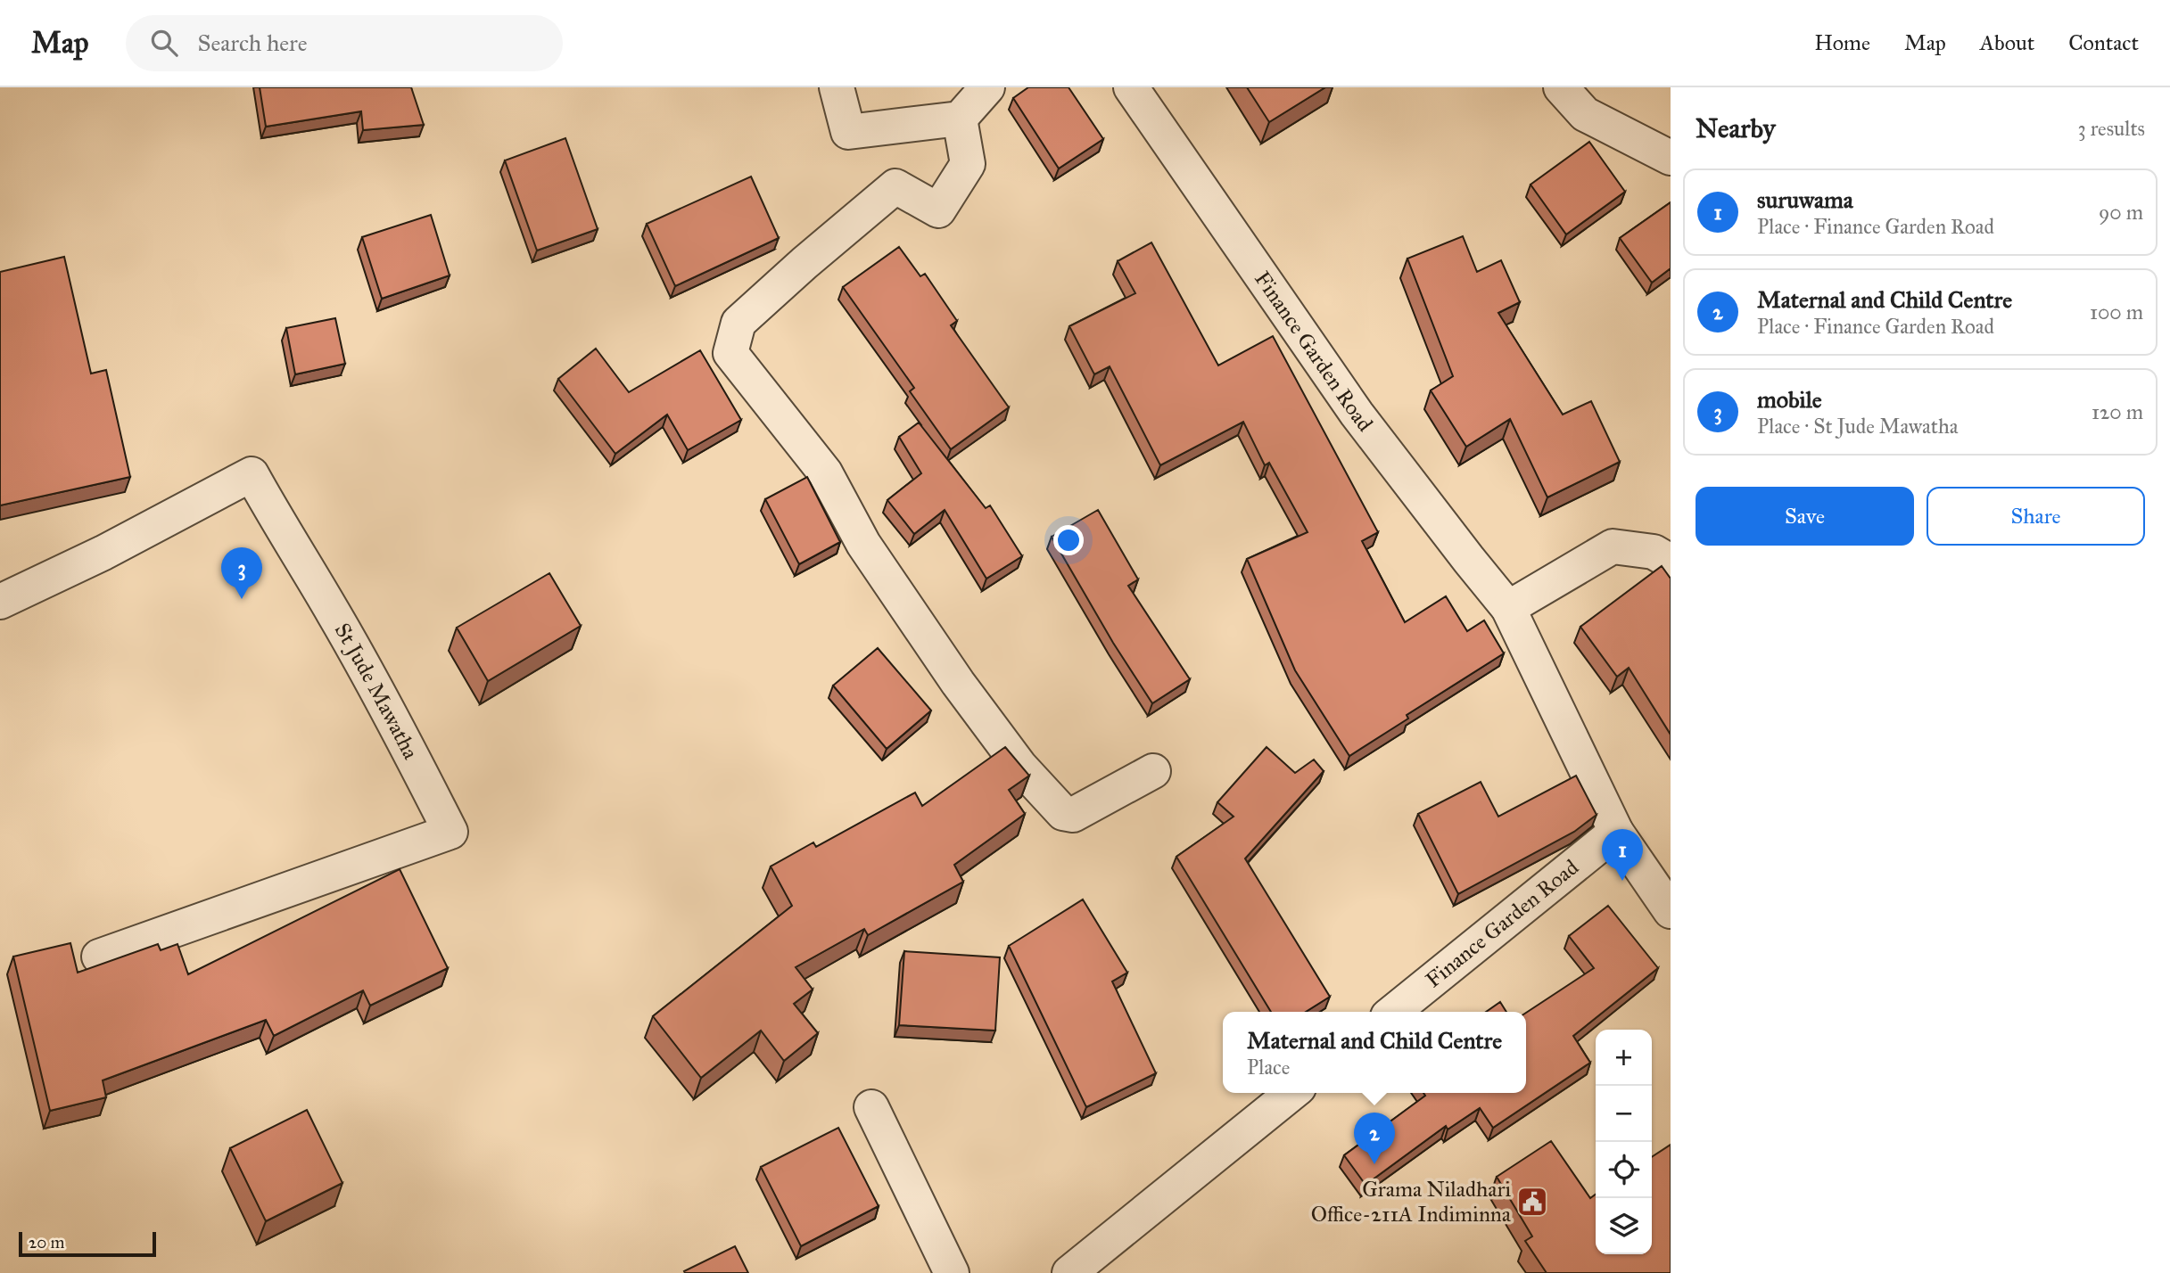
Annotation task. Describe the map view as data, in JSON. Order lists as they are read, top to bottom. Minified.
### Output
{"streets":{"street":["Finance Garden Road","St Jude Mawatha"]},"places":{"public building":["Grama Niladhari Office-211A Indiminna"]},"scale_bar":"20 m","page":{"header":"Map","search":"Search here","nav":["Home","Map","About","Contact"],"heading":["Nearby","3 results"],"list":[{"mark":"1","name":"suruwama","note":"Place · Finance Garden Road","value":"90 m"},{"mark":"2","name":"Maternal and Child Centre","note":"Place · Finance Garden Road","value":"100 m"},{"mark":"3","name":"mobile","note":"Place · St Jude Mawatha","value":"120 m"}],"buttons":["Save","Share"],"pins":["3","1","2"],"popup":["Maternal and Child Centre","Place"],"map_buttons":["+","−"],"scale":"20 m"}}
